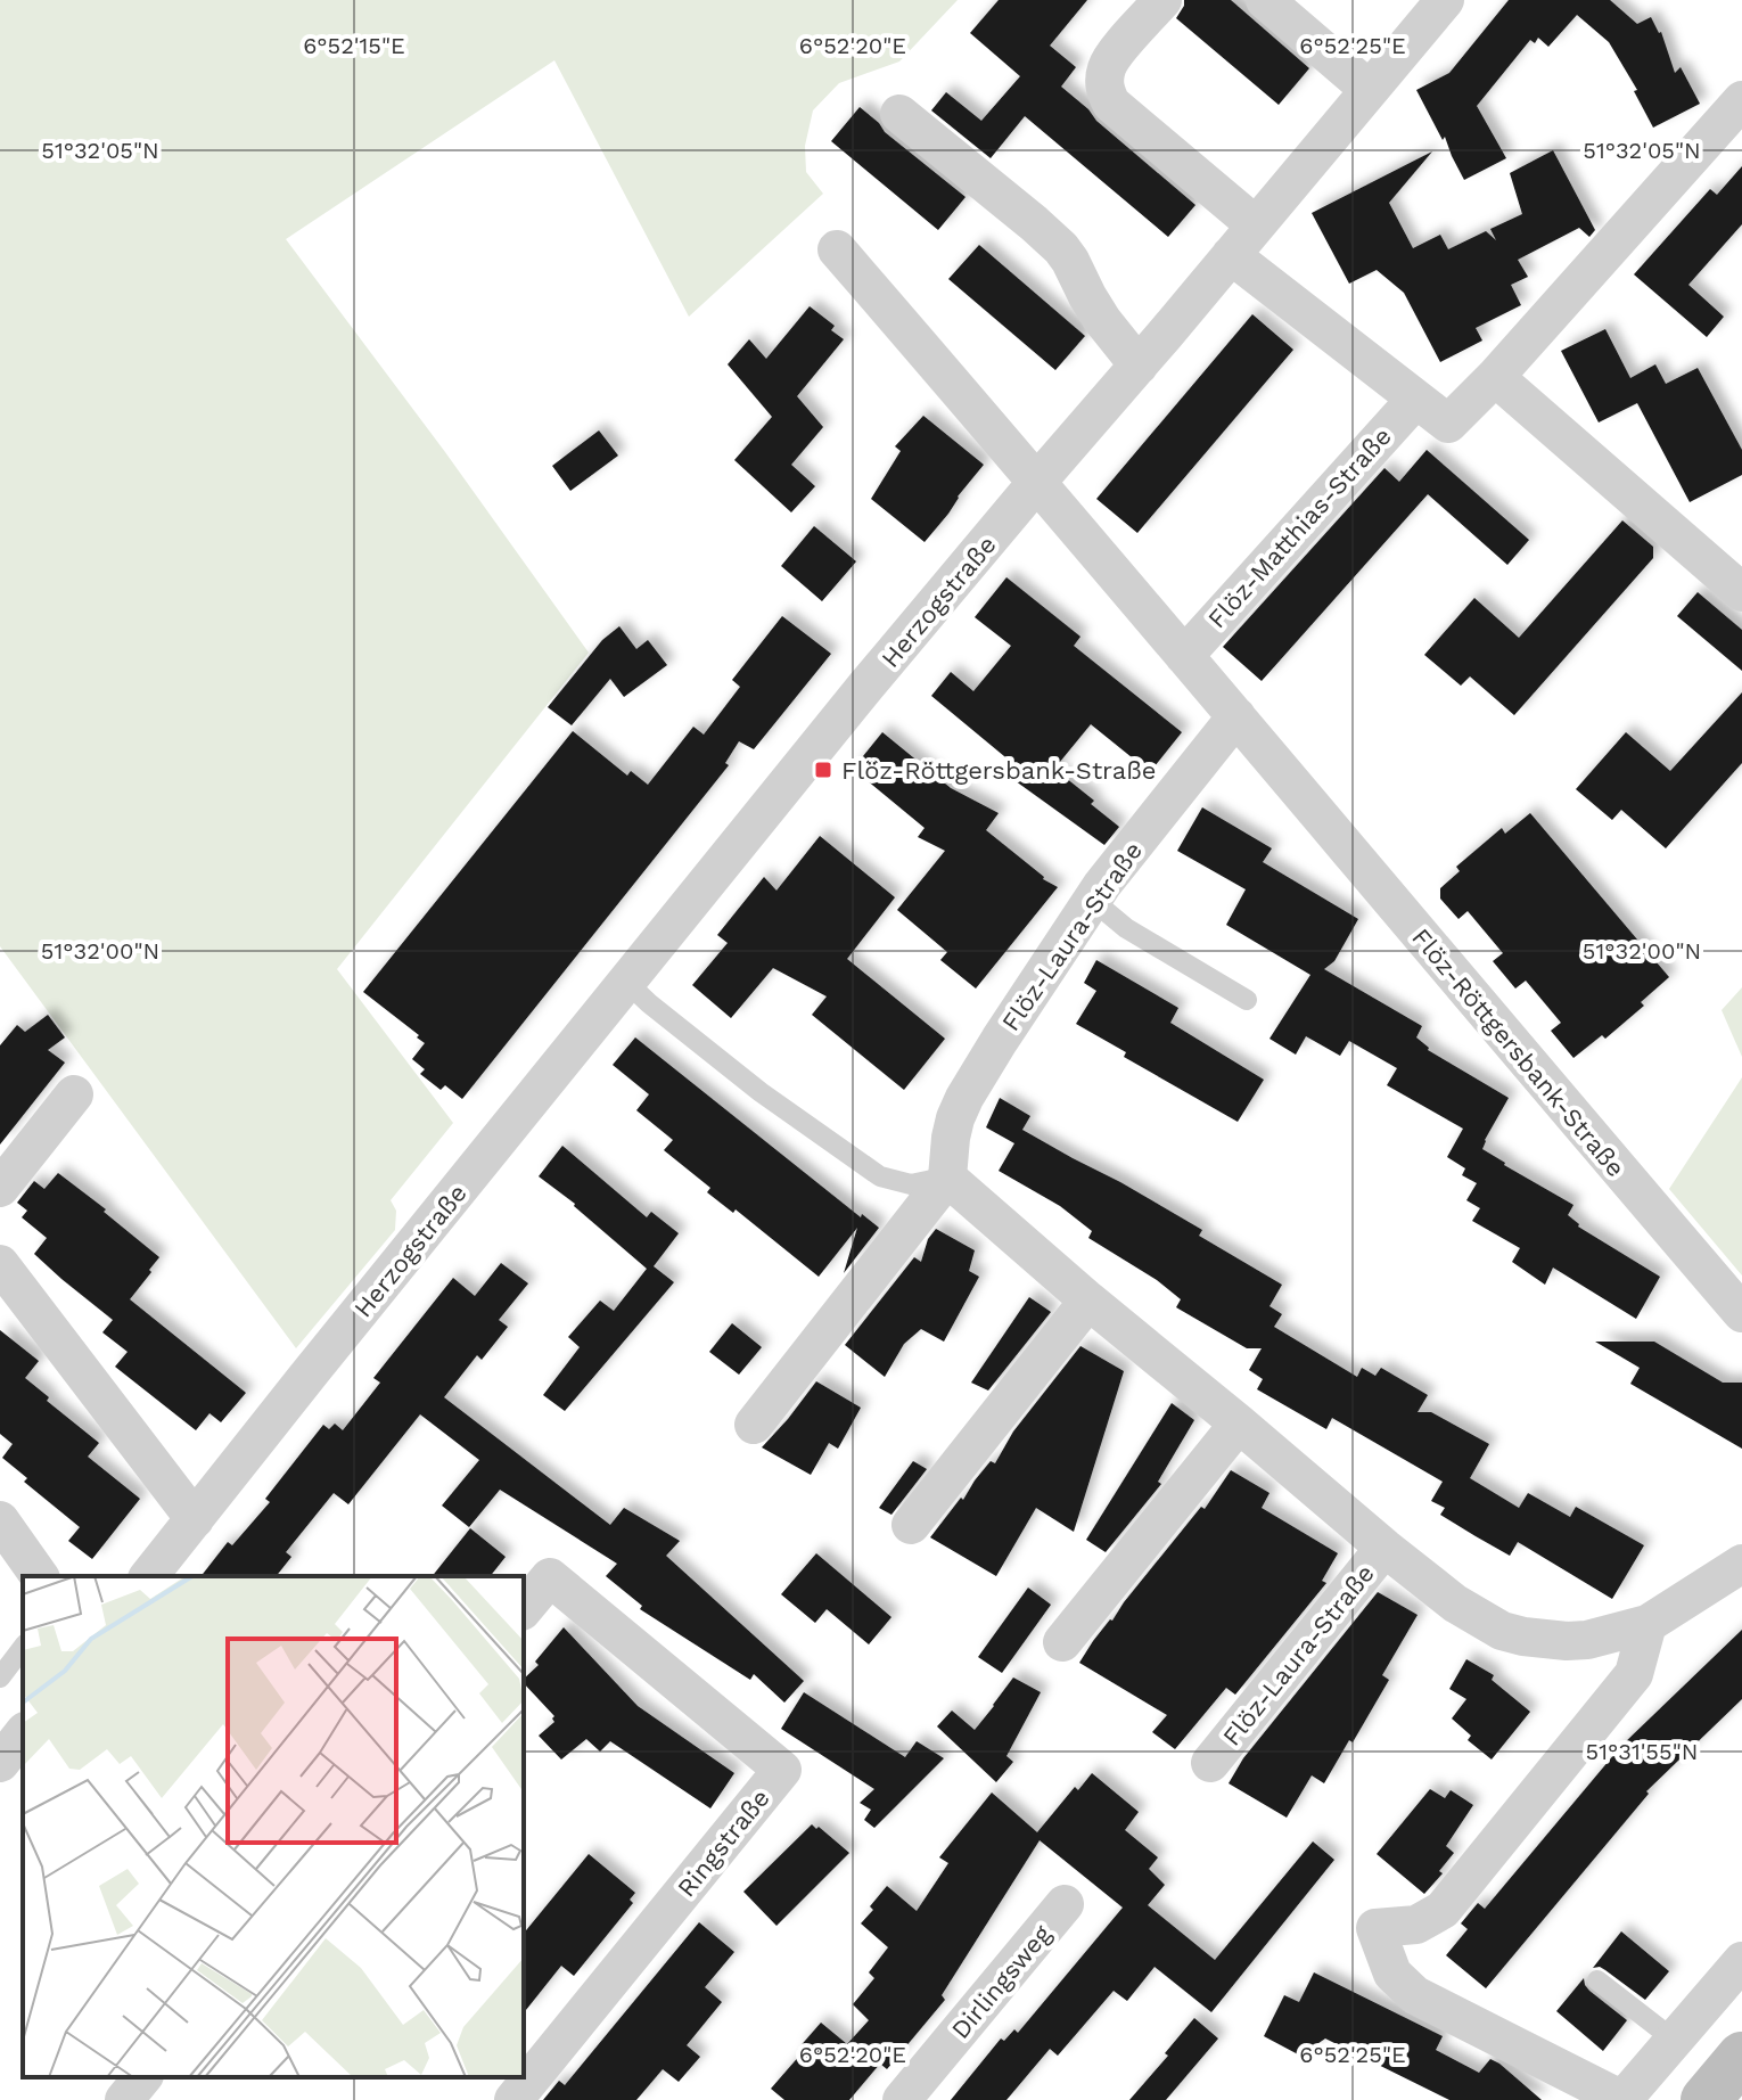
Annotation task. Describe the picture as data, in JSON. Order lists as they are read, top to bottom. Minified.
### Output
{"streets":{"street":["Flöz-Matthias-Straße","Herzogstraße","Flöz-Laura-Straße","Flöz-Röttgersbank-Straße","Ringstraße","Dirlingsweg"]},"crossings":[["Flöz-Matthias-Straße","Flöz-Röttgersbank-Straße"],["Herzogstraße","Flöz-Röttgersbank-Straße"],["Flöz-Laura-Straße","Flöz-Röttgersbank-Straße"]],"places":{"transit":["Flöz-Röttgersbank-Straße"]},"coordinates":["6°52'15\"E","6°52'20\"E","6°52'25\"E","51°32'05\"N","51°32'00\"N","51°31'55\"N"]}
